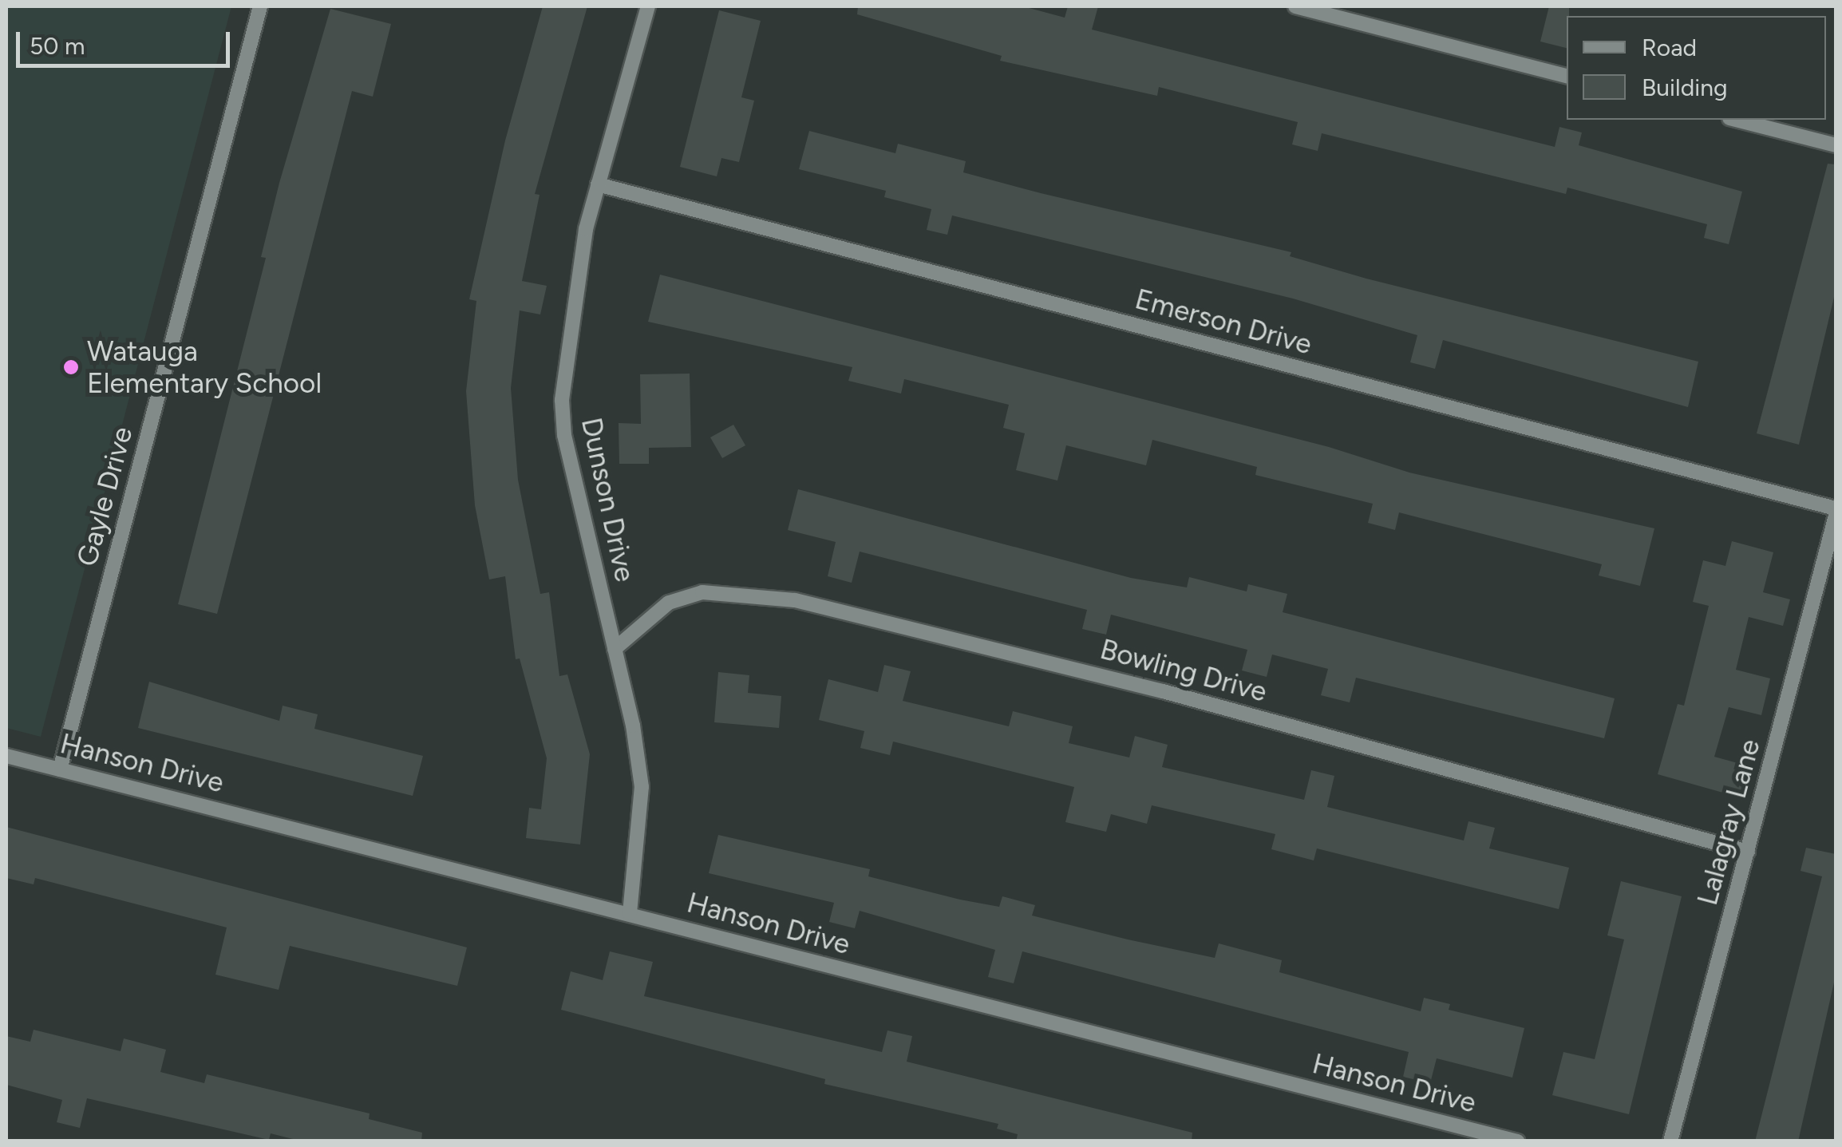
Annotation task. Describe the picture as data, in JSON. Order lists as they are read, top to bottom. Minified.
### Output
{"streets":{"street":["Emerson Drive","Gayle Drive","Dunson Drive","Bowling Drive","Hanson Drive","Lalagray Lane"]},"crossings":[["Emerson Drive","Dunson Drive"],["Gayle Drive","Hanson Drive"],["Dunson Drive","Bowling Drive"],["Dunson Drive","Hanson Drive"],["Bowling Drive","Lalagray Lane"]],"places":["Watauga Elementary School"],"legend":["Road","Building"],"scale_bar":"50 m"}
